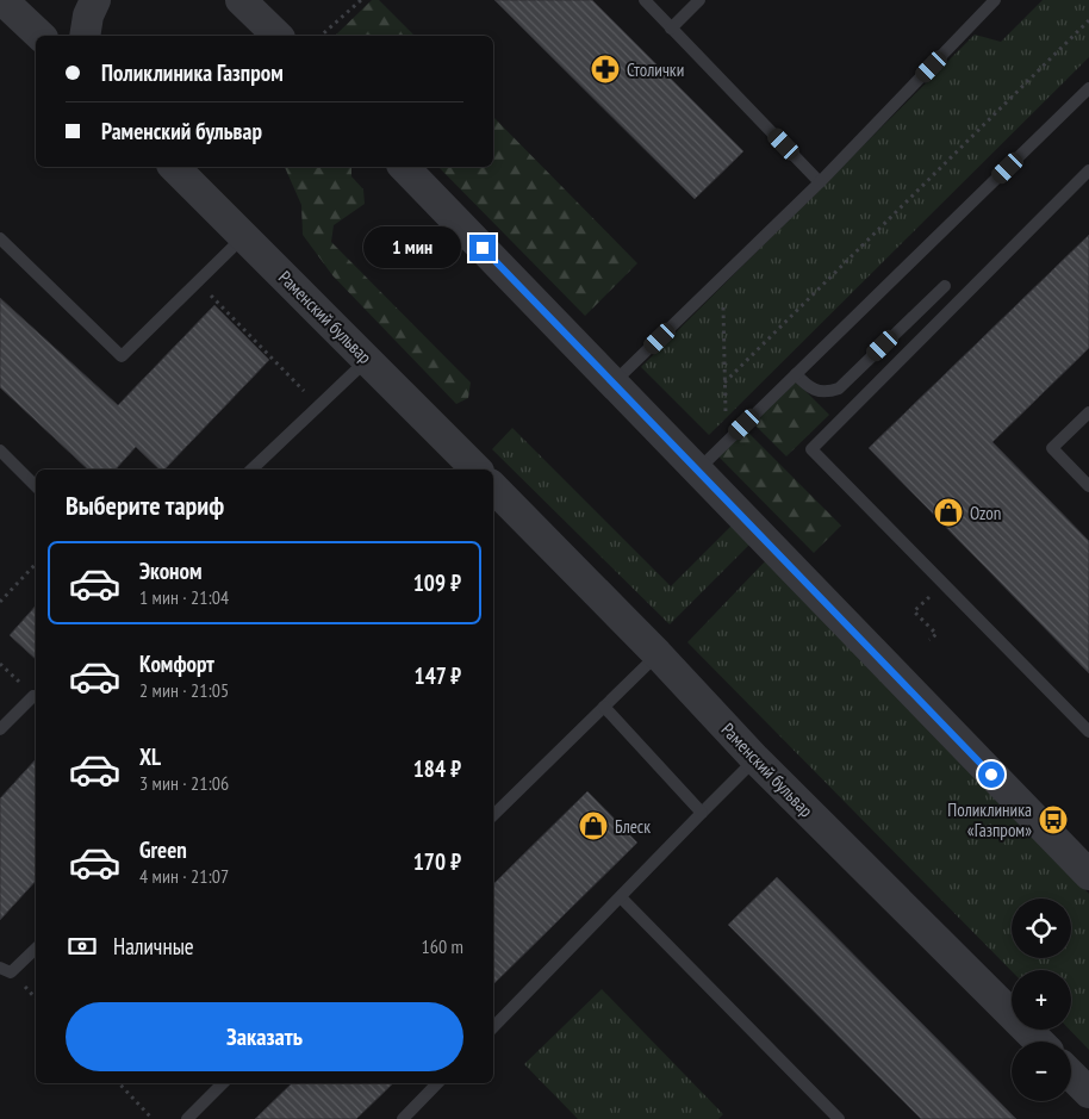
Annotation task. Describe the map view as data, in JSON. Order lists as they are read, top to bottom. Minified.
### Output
{"streets":{"street":["Раменский бульвар"]},"places":{"pharmacy":["Столички"],"shop":["Ozon","Блеск"],"bus stop":["Поликлиника «Газпром»"]},"page":{"banner":["Поликлиника Газпром","Раменский бульвар"],"bubble":"1 мин","heading":"Выберите тариф","list":[{"name":"Эконом","note":"1 мин · 21:04","value":"109 ₽"},{"name":"Комфорт","note":"2 мин · 21:05","value":"147 ₽"},{"name":"XL","note":"3 мин · 21:06","value":"184 ₽"},{"name":"Green","note":"4 мин · 21:07","value":"170 ₽"}],"map_buttons":["+","−"],"pay":["Наличные","160 m"],"buttons":"Заказать"}}
